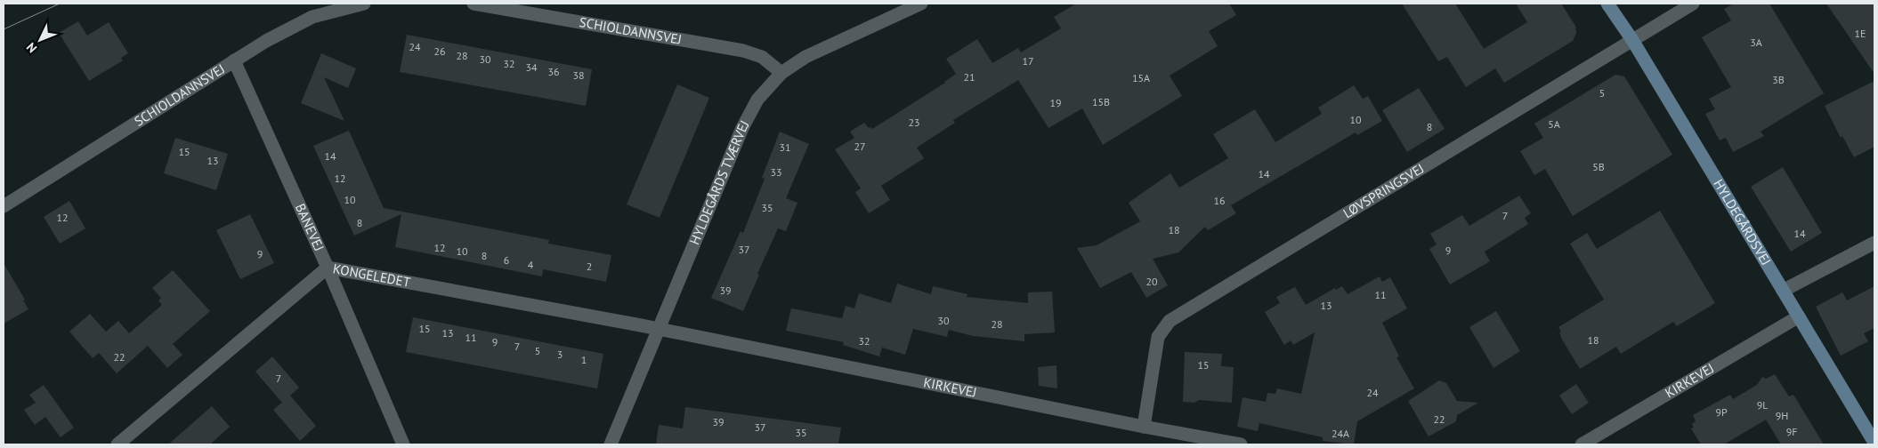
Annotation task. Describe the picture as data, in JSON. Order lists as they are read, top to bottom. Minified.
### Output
{"streets":{"street":["SCHIOLDANNSVEJ","HYLDEGÅRDS TVÆRVEJ","LØVSPRINGSVEJ","HYLDEGÅRDSVEJ","BANEVEJ","KONGELEDET","KIRKEVEJ"]},"crossings":[["SCHIOLDANNSVEJ","HYLDEGÅRDS TVÆRVEJ"],["SCHIOLDANNSVEJ","BANEVEJ"],["HYLDEGÅRDS TVÆRVEJ","KONGELEDET"],["HYLDEGÅRDS TVÆRVEJ","KIRKEVEJ"],["LØVSPRINGSVEJ","HYLDEGÅRDSVEJ"],["LØVSPRINGSVEJ","KIRKEVEJ"],["HYLDEGÅRDSVEJ","KIRKEVEJ"],["BANEVEJ","KONGELEDET"],["KONGELEDET","KIRKEVEJ"]],"house_numbers":["1E","3A","24","26","28","30","17","32","34","36","38","21","15A","3B","5","15B","19","10","23","5A","8","27","31","15","14","13","5B","33","14","12","10","16","35","7","12","8","18","14","12","37","9","10","9","8","6","4","2","20","39","11","13","30","28","15","13","11","18","32","9","7","5","3","22","1","15","7","24","9L","9P","9H","22","39","37","9F","35","24A"],"north":"bottom left"}
